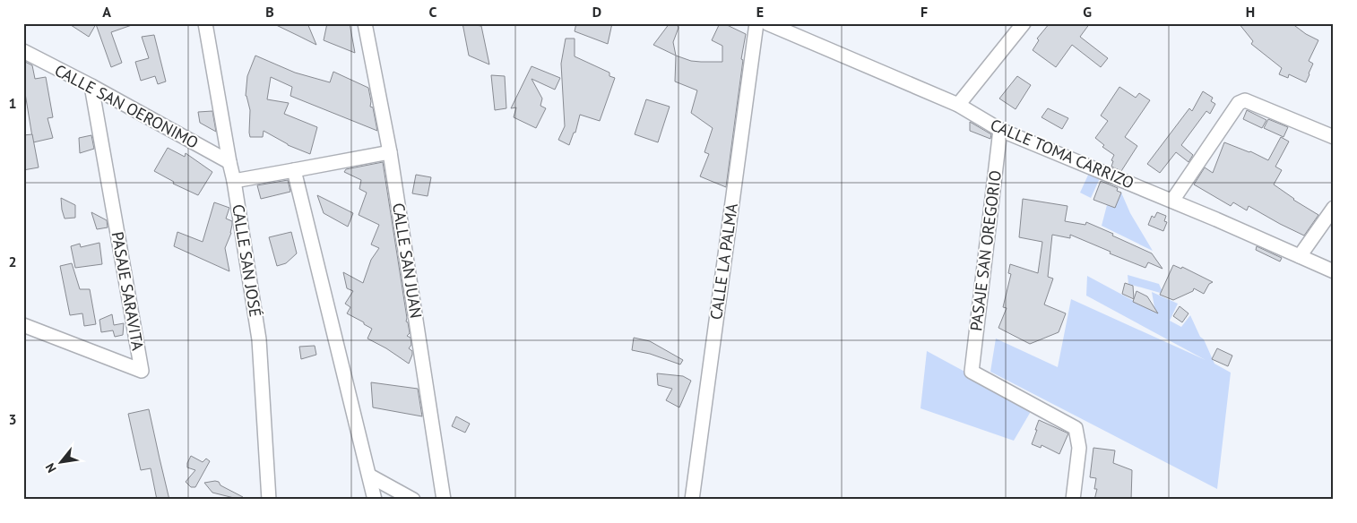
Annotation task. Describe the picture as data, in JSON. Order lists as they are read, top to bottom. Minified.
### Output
{"streets":{"street":["CALLE SAN OERONIMO","CALLE TOMA CARRIZO","PASAJE SAN OREGORIO","CALLE SAN JOSÉ","CALLE SAN JUAN","CALLE LA PALMA","PASAJE SARAVITA"]},"crossings":[["CALLE SAN OERONIMO","CALLE SAN JOSÉ"],["CALLE SAN OERONIMO","PASAJE SARAVITA"],["CALLE TOMA CARRIZO","PASAJE SAN OREGORIO"]],"north":"bottom left","grid":{"columns":["A","B","C","D","E","F","G","H"],"rows":["1","2","3"]}}
